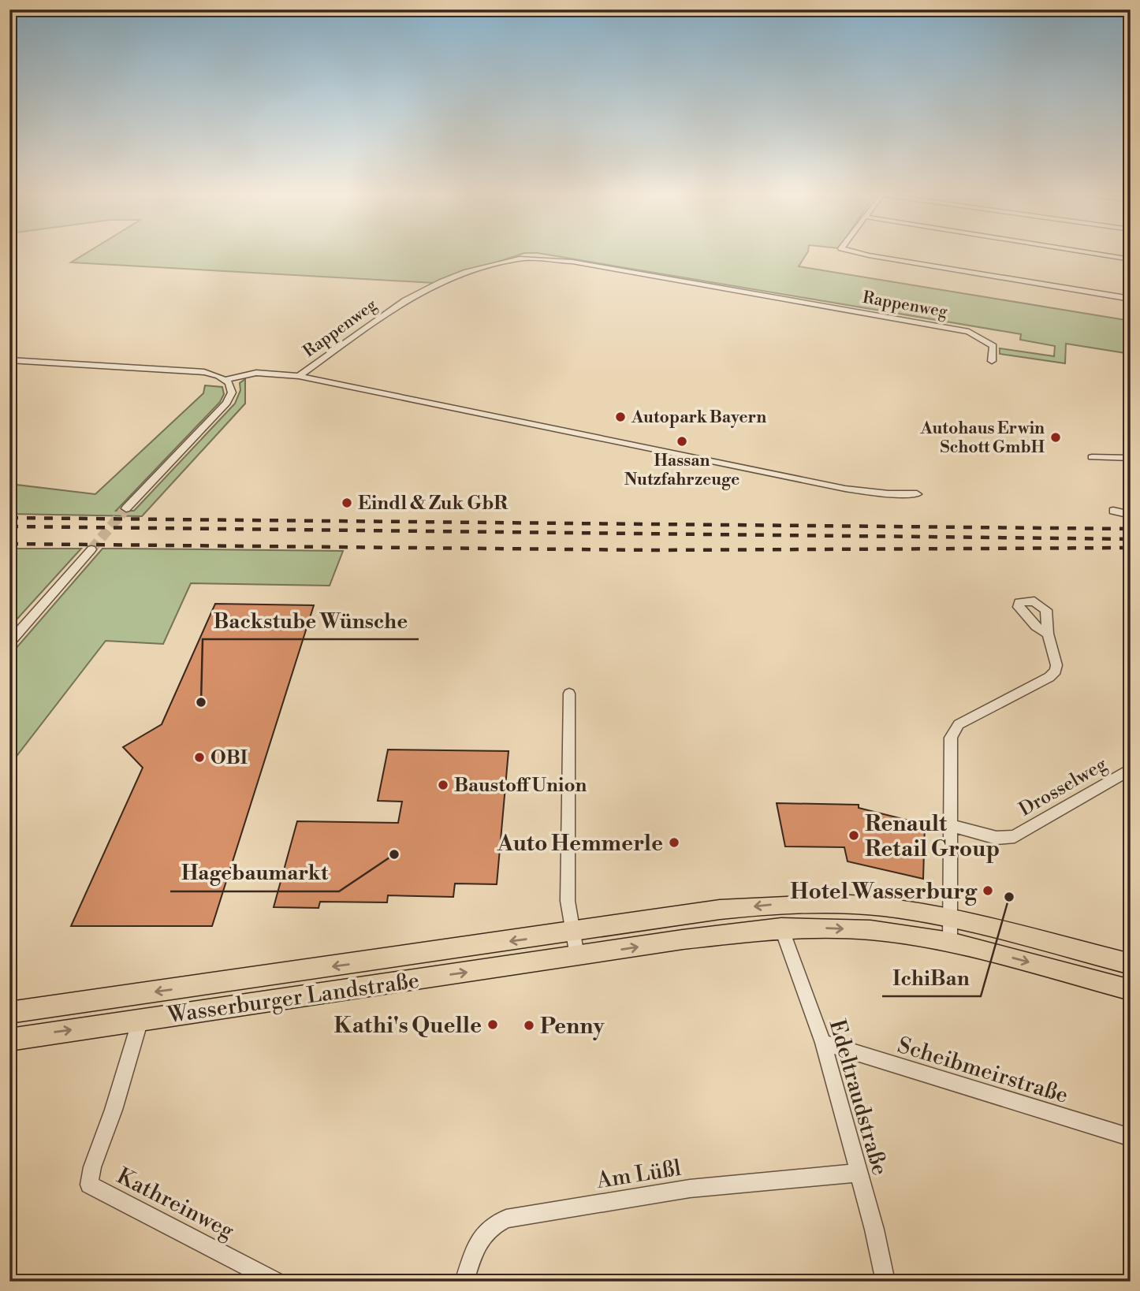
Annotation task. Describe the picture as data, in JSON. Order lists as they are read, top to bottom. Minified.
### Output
{"streets":{"main road":["Wasserburger Landstraße"],"street":["Rappenweg","Drosselweg","Scheibmeirstraße","Edeltraudstraße","Am Lüßl","Kathreinweg"]},"crossings":[["Wasserburger Landstraße","Edeltraudstraße"],["Wasserburger Landstraße","Kathreinweg"],["Scheibmeirstraße","Edeltraudstraße"],["Edeltraudstraße","Am Lüßl"]],"places":["Autopark Bayern","Autohaus Erwin Schott GmbH","Hassan Nutzfahrzeuge","Eindl & Zuk GbR","Backstube Wünsche","OBI","Baustoff Union","Renault Retail Group","Auto Hemmerle","Hagebaumarkt","Hotel Wasserburg","IchiBan","Kathi's Quelle","Penny"]}
